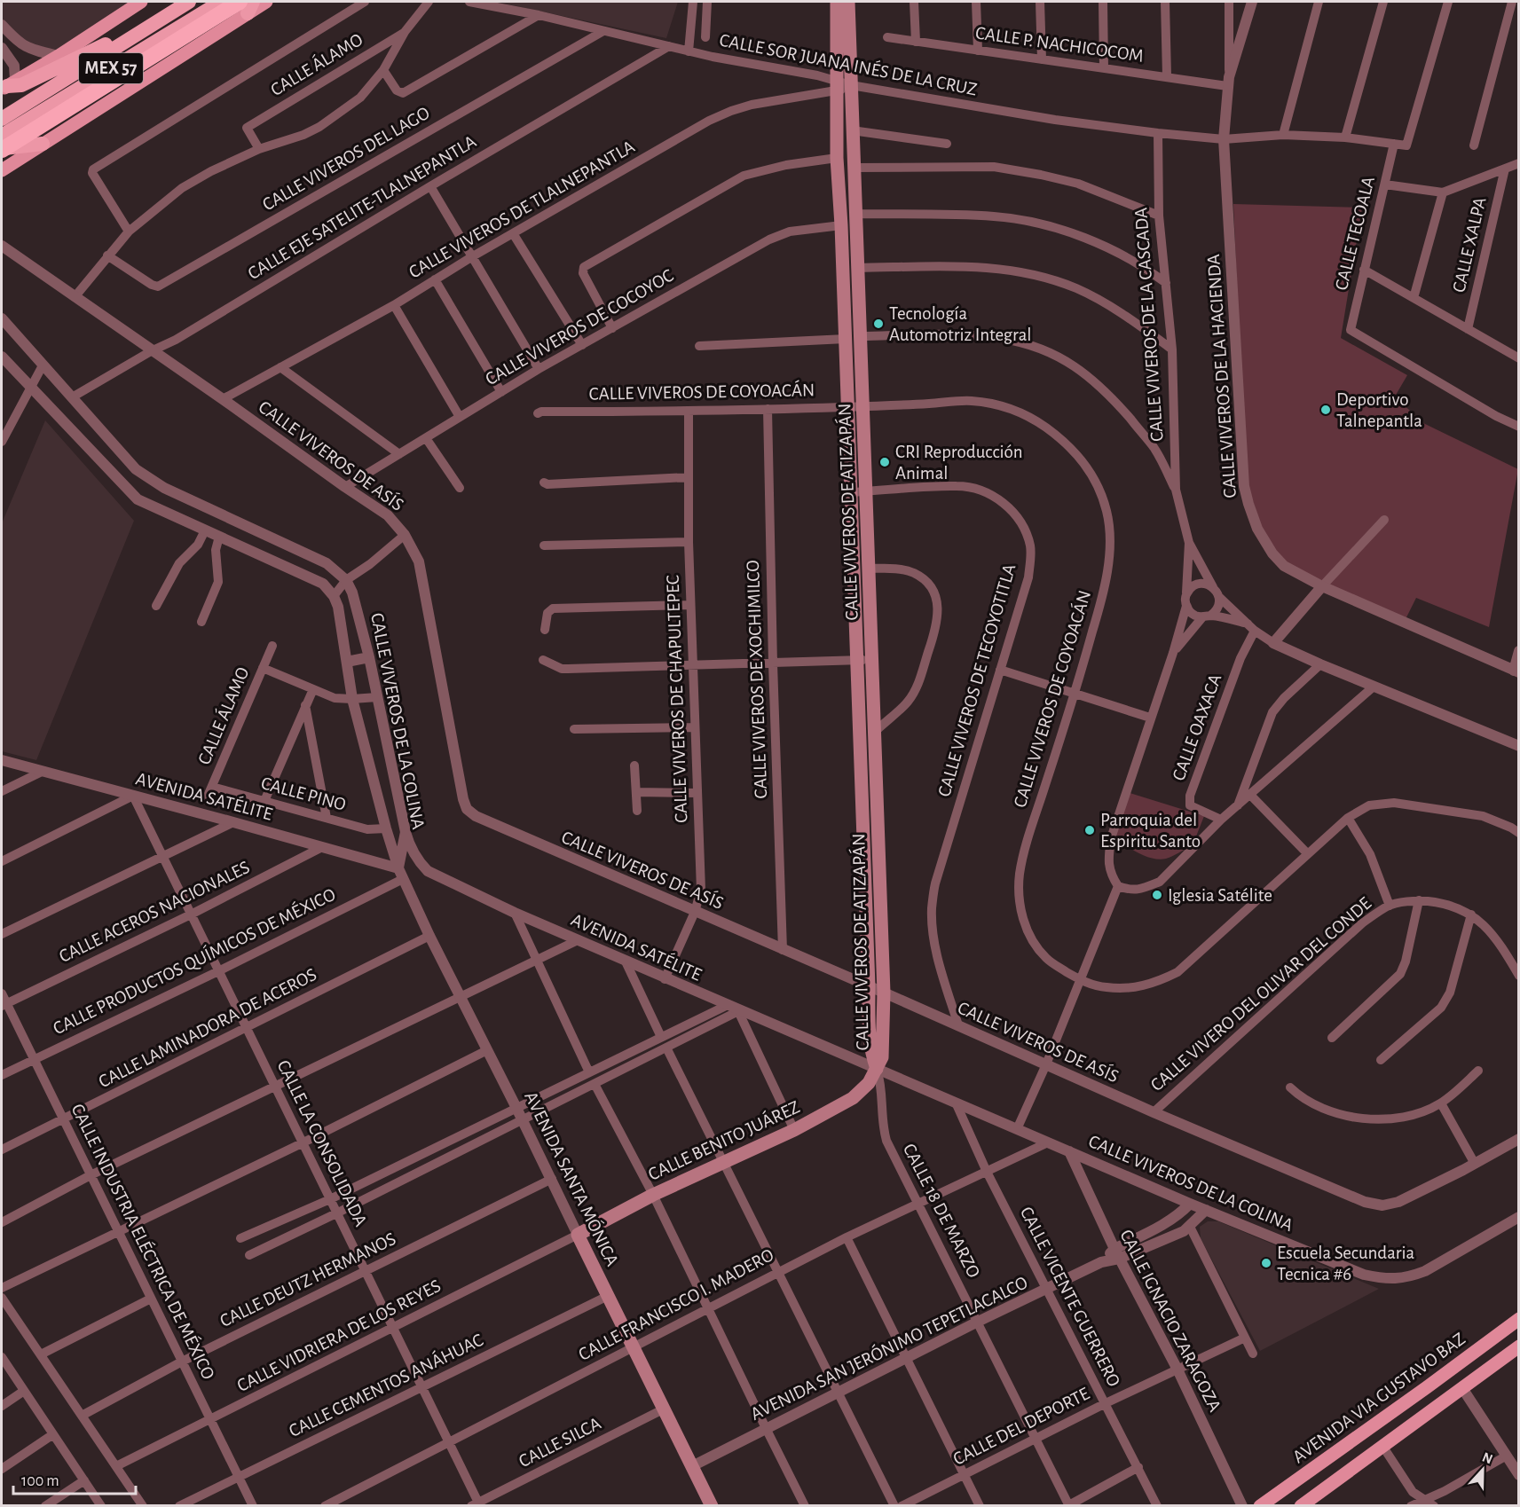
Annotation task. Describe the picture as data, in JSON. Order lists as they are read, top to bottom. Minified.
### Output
{"streets":{"highway":["MEX 57"],"main road":["CALLE VIVEROS DE ATIZAPÁN","CALLE BENITO JUÁREZ","AVENIDA SANTA MÓNICA","AVENIDA VIA GUSTAVO BAZ"],"street":["CALLE P. NACHICOCOM","CALLE ÁLAMO","CALLE SOR JUANA INÉS DE LA CRUZ","CALLE VIVEROS DEL LAGO","CALLE EJE SATELITE-TLALNEPANTLA","CALLE VIVEROS DE TLALNEPANTLA","CALLE TECOALA","CALLE XALPA","CALLE VIVEROS DE LA CASCADA","CALLE VIVEROS DE COCOYOC","CALLE VIVEROS DE LA HACIENDA","CALLE VIVEROS DE COYOACÁN","CALLE VIVEROS DE ASÍS","CALLE VIVEROS DE XOCHIMILCO","CALLE VIVEROS DE TECOYOTITLA","CALLE VIVEROS DE CHAPULTEPEC","CALLE VIVEROS DE LA COLINA","CALLE OAXACA","CALLE PINO","AVENIDA SATÉLITE","CALLE ACEROS NACIONALES","CALLE PRODUCTOS QUÍMICOS DE MÉXICO","CALLE VIVERO DEL OLIVAR DEL CONDE","CALLE LAMINADORA DE ACEROS","CALLE LA CONSOLIDADA","CALLE 18 DE MARZO","CALLE INDUSTRIA ELÉCTRICA DE MÉXICO","CALLE DEUTZ HERMANOS","CALLE VICENTE GUERRERO","CALLE FRANCISCO I. MADERO","CALLE IGNACIO ZARAGOZA","CALLE VIDRIERA DE LOS REYES","AVENIDA SAN JERÓNIMO TEPETLACALCO","CALLE CEMENTOS ANÁHUAC","CALLE DEL DEPORTE","CALLE SILCA"]},"crossings":[["CALLE P. NACHICOCOM","CALLE VIVEROS DE LA HACIENDA"],["CALLE ÁLAMO","CALLE PINO"],["CALLE SOR JUANA INÉS DE LA CRUZ","CALLE VIVEROS DEL LAGO"],["CALLE SOR JUANA INÉS DE LA CRUZ","CALLE EJE SATELITE-TLALNEPANTLA"],["CALLE SOR JUANA INÉS DE LA CRUZ","CALLE VIVEROS DE TLALNEPANTLA"],["CALLE SOR JUANA INÉS DE LA CRUZ","CALLE TECOALA"],["CALLE SOR JUANA INÉS DE LA CRUZ","CALLE VIVEROS DE LA CASCADA"],["CALLE SOR JUANA INÉS DE LA CRUZ","CALLE VIVEROS DE LA HACIENDA"],["CALLE SOR JUANA INÉS DE LA CRUZ","CALLE VIVEROS DE ATIZAPÁN"],["CALLE EJE SATELITE-TLALNEPANTLA","CALLE VIVEROS DE ASÍS"],["CALLE EJE SATELITE-TLALNEPANTLA","CALLE VIVEROS DE LA COLINA"],["CALLE VIVEROS DE TLALNEPANTLA","CALLE VIVEROS DE ASÍS"],["CALLE VIVEROS DE TLALNEPANTLA","CALLE VIVEROS DE ATIZAPÁN"],["CALLE VIVEROS DE COCOYOC","CALLE VIVEROS DE ASÍS"],["CALLE VIVEROS DE COCOYOC","CALLE VIVEROS DE ATIZAPÁN"],["CALLE VIVEROS DE COYOACÁN","CALLE VIVEROS DE ATIZAPÁN"],["CALLE VIVEROS DE COYOACÁN","CALLE VIVEROS DE XOCHIMILCO"],["CALLE VIVEROS DE COYOACÁN","CALLE VIVEROS DE CHAPULTEPEC"],["CALLE VIVEROS DE ASÍS","CALLE VIVEROS DE ATIZAPÁN"],["CALLE VIVEROS DE ASÍS","CALLE VIVEROS DE XOCHIMILCO"],["CALLE VIVEROS DE ASÍS","CALLE VIVEROS DE TECOYOTITLA"],["CALLE VIVEROS DE ASÍS","CALLE VIVEROS DE CHAPULTEPEC"],["CALLE VIVEROS DE ASÍS","CALLE VIVERO DEL OLIVAR DEL CONDE"],["CALLE VIVEROS DE ATIZAPÁN","CALLE VIVEROS DE TECOYOTITLA"],["CALLE VIVEROS DE ATIZAPÁN","CALLE VIVEROS DE LA COLINA"],["CALLE VIVEROS DE ATIZAPÁN","AVENIDA SATÉLITE"],["CALLE VIVEROS DE ATIZAPÁN","CALLE BENITO JUÁREZ"],["CALLE VIVEROS DE ATIZAPÁN","CALLE 18 DE MARZO"],["CALLE VIVEROS DE CHAPULTEPEC","AVENIDA SATÉLITE"],["CALLE VIVEROS DE LA COLINA","CALLE PINO"],["CALLE VIVEROS DE LA COLINA","AVENIDA SATÉLITE"],["CALLE VIVEROS DE LA COLINA","CALLE PRODUCTOS QUÍMICOS DE MÉXICO"],["CALLE VIVEROS DE LA COLINA","CALLE BENITO JUÁREZ"],["CALLE VIVEROS DE LA COLINA","AVENIDA SANTA MÓNICA"],["CALLE VIVEROS DE LA COLINA","CALLE 18 DE MARZO"],["CALLE VIVEROS DE LA COLINA","CALLE VICENTE GUERRERO"],["CALLE VIVEROS DE LA COLINA","CALLE FRANCISCO I. MADERO"],["CALLE VIVEROS DE LA COLINA","CALLE IGNACIO ZARAGOZA"],["CALLE VIVEROS DE LA COLINA","AVENIDA SAN JERÓNIMO TEPETLACALCO"],["AVENIDA SATÉLITE","CALLE ACEROS NACIONALES"],["AVENIDA SATÉLITE","CALLE PRODUCTOS QUÍMICOS DE MÉXICO"],["AVENIDA SATÉLITE","CALLE BENITO JUÁREZ"],["AVENIDA SATÉLITE","CALLE LA CONSOLIDADA"],["AVENIDA SATÉLITE","AVENIDA SANTA MÓNICA"],["AVENIDA SATÉLITE","CALLE 18 DE MARZO"],["CALLE ACEROS NACIONALES","CALLE LA CONSOLIDADA"],["CALLE ACEROS NACIONALES","CALLE INDUSTRIA ELÉCTRICA DE MÉXICO"],["CALLE PRODUCTOS QUÍMICOS DE MÉXICO","CALLE LA CONSOLIDADA"],["CALLE PRODUCTOS QUÍMICOS DE MÉXICO","AVENIDA SANTA MÓNICA"],["CALLE PRODUCTOS QUÍMICOS DE MÉXICO","CALLE INDUSTRIA ELÉCTRICA DE MÉXICO"],["CALLE LAMINADORA DE ACEROS","CALLE LA CONSOLIDADA"],["CALLE LAMINADORA DE ACEROS","AVENIDA SANTA MÓNICA"],["CALLE LAMINADORA DE ACEROS","CALLE INDUSTRIA ELÉCTRICA DE MÉXICO"],["CALLE BENITO JUÁREZ","AVENIDA SANTA MÓNICA"],["CALLE BENITO JUÁREZ","CALLE 18 DE MARZO"],["CALLE BENITO JUÁREZ","CALLE VIDRIERA DE LOS REYES"],["CALLE LA CONSOLIDADA","CALLE DEUTZ HERMANOS"],["CALLE LA CONSOLIDADA","CALLE FRANCISCO I. MADERO"],["CALLE LA CONSOLIDADA","CALLE VIDRIERA DE LOS REYES"],["CALLE LA CONSOLIDADA","CALLE CEMENTOS ANÁHUAC"],["CALLE LA CONSOLIDADA","CALLE SILCA"],["AVENIDA SANTA MÓNICA","CALLE DEUTZ HERMANOS"],["AVENIDA SANTA MÓNICA","CALLE FRANCISCO I. MADERO"],["AVENIDA SANTA MÓNICA","CALLE VIDRIERA DE LOS REYES"],["AVENIDA SANTA MÓNICA","AVENIDA SAN JERÓNIMO TEPETLACALCO"],["AVENIDA SANTA MÓNICA","CALLE CEMENTOS ANÁHUAC"],["AVENIDA SANTA MÓNICA","CALLE SILCA"],["CALLE 18 DE MARZO","CALLE FRANCISCO I. MADERO"],["CALLE 18 DE MARZO","AVENIDA SAN JERÓNIMO TEPETLACALCO"],["CALLE 18 DE MARZO","CALLE DEL DEPORTE"],["CALLE INDUSTRIA ELÉCTRICA DE MÉXICO","CALLE DEUTZ HERMANOS"],["CALLE INDUSTRIA ELÉCTRICA DE MÉXICO","CALLE VIDRIERA DE LOS REYES"],["CALLE INDUSTRIA ELÉCTRICA DE MÉXICO","CALLE CEMENTOS ANÁHUAC"],["CALLE VICENTE GUERRERO","CALLE FRANCISCO I. MADERO"],["CALLE VICENTE GUERRERO","AVENIDA SAN JERÓNIMO TEPETLACALCO"],["CALLE VICENTE GUERRERO","CALLE DEL DEPORTE"],["CALLE IGNACIO ZARAGOZA","AVENIDA SAN JERÓNIMO TEPETLACALCO"],["CALLE IGNACIO ZARAGOZA","CALLE DEL DEPORTE"]],"places":["Tecnología Automotriz Integral","Deportivo Talnepantla","CRI Reproducción Animal","Parroquia del Espiritu Santo","Iglesia Satélite","Escuela Secundaria Tecnica #6"],"scale_bar":"100 m","north":"top"}
